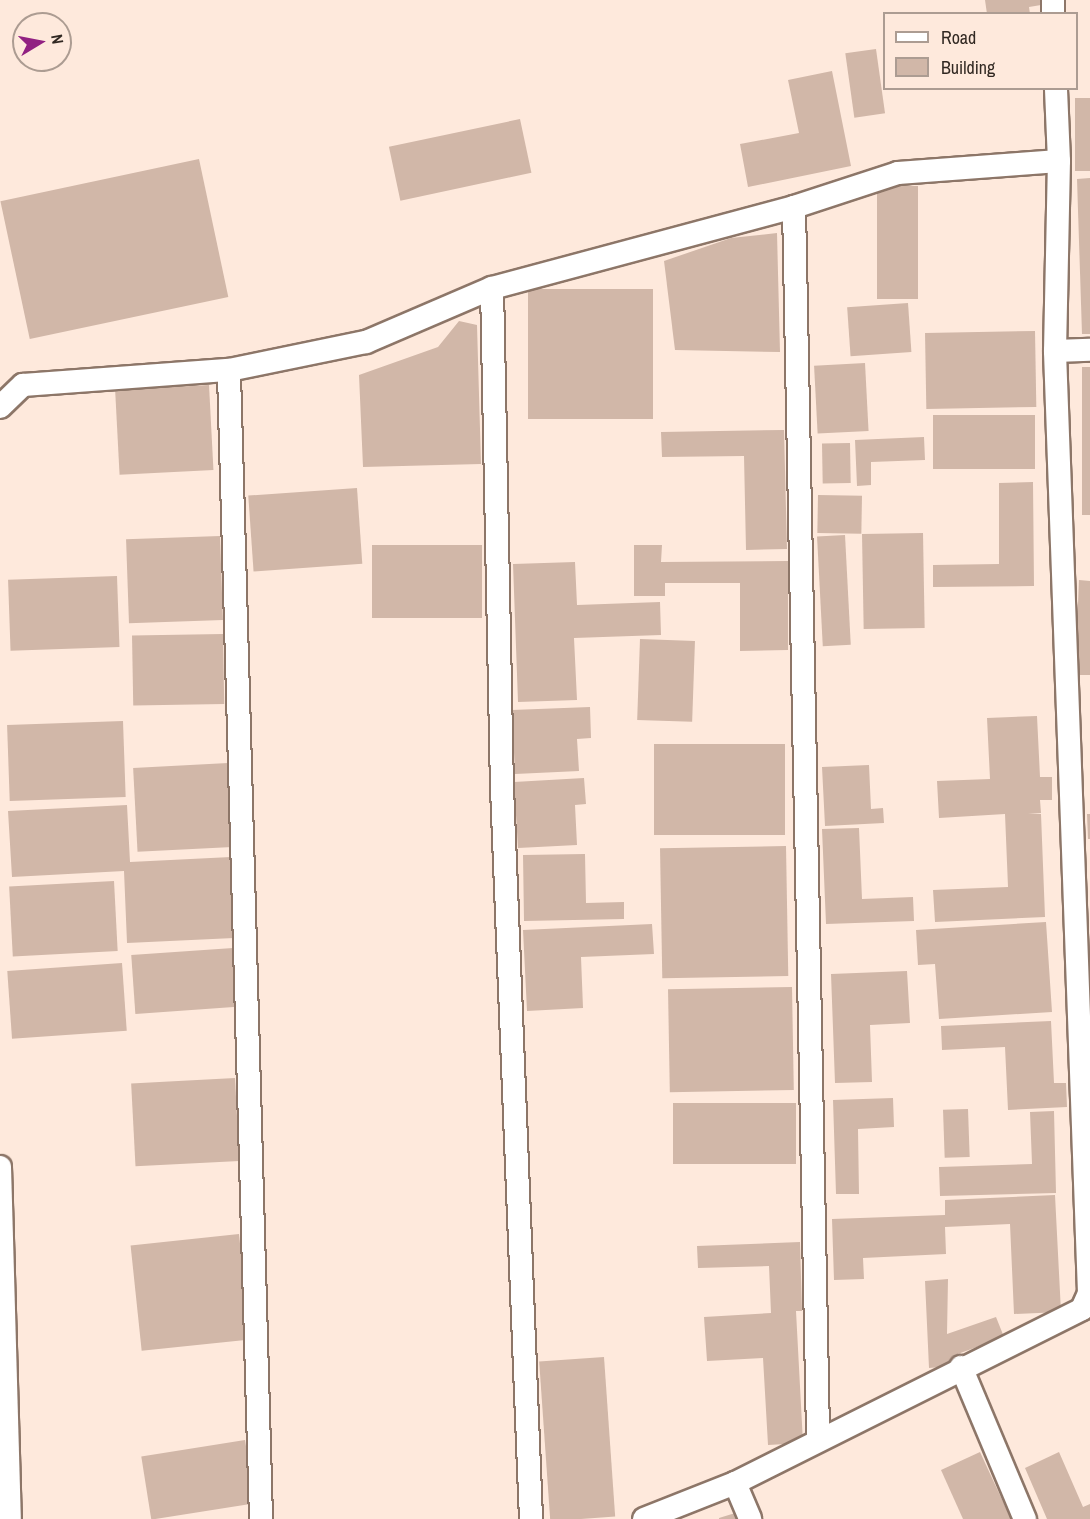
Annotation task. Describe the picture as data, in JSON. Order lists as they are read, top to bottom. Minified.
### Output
{"legend":["Road","Building"],"north":"right"}
